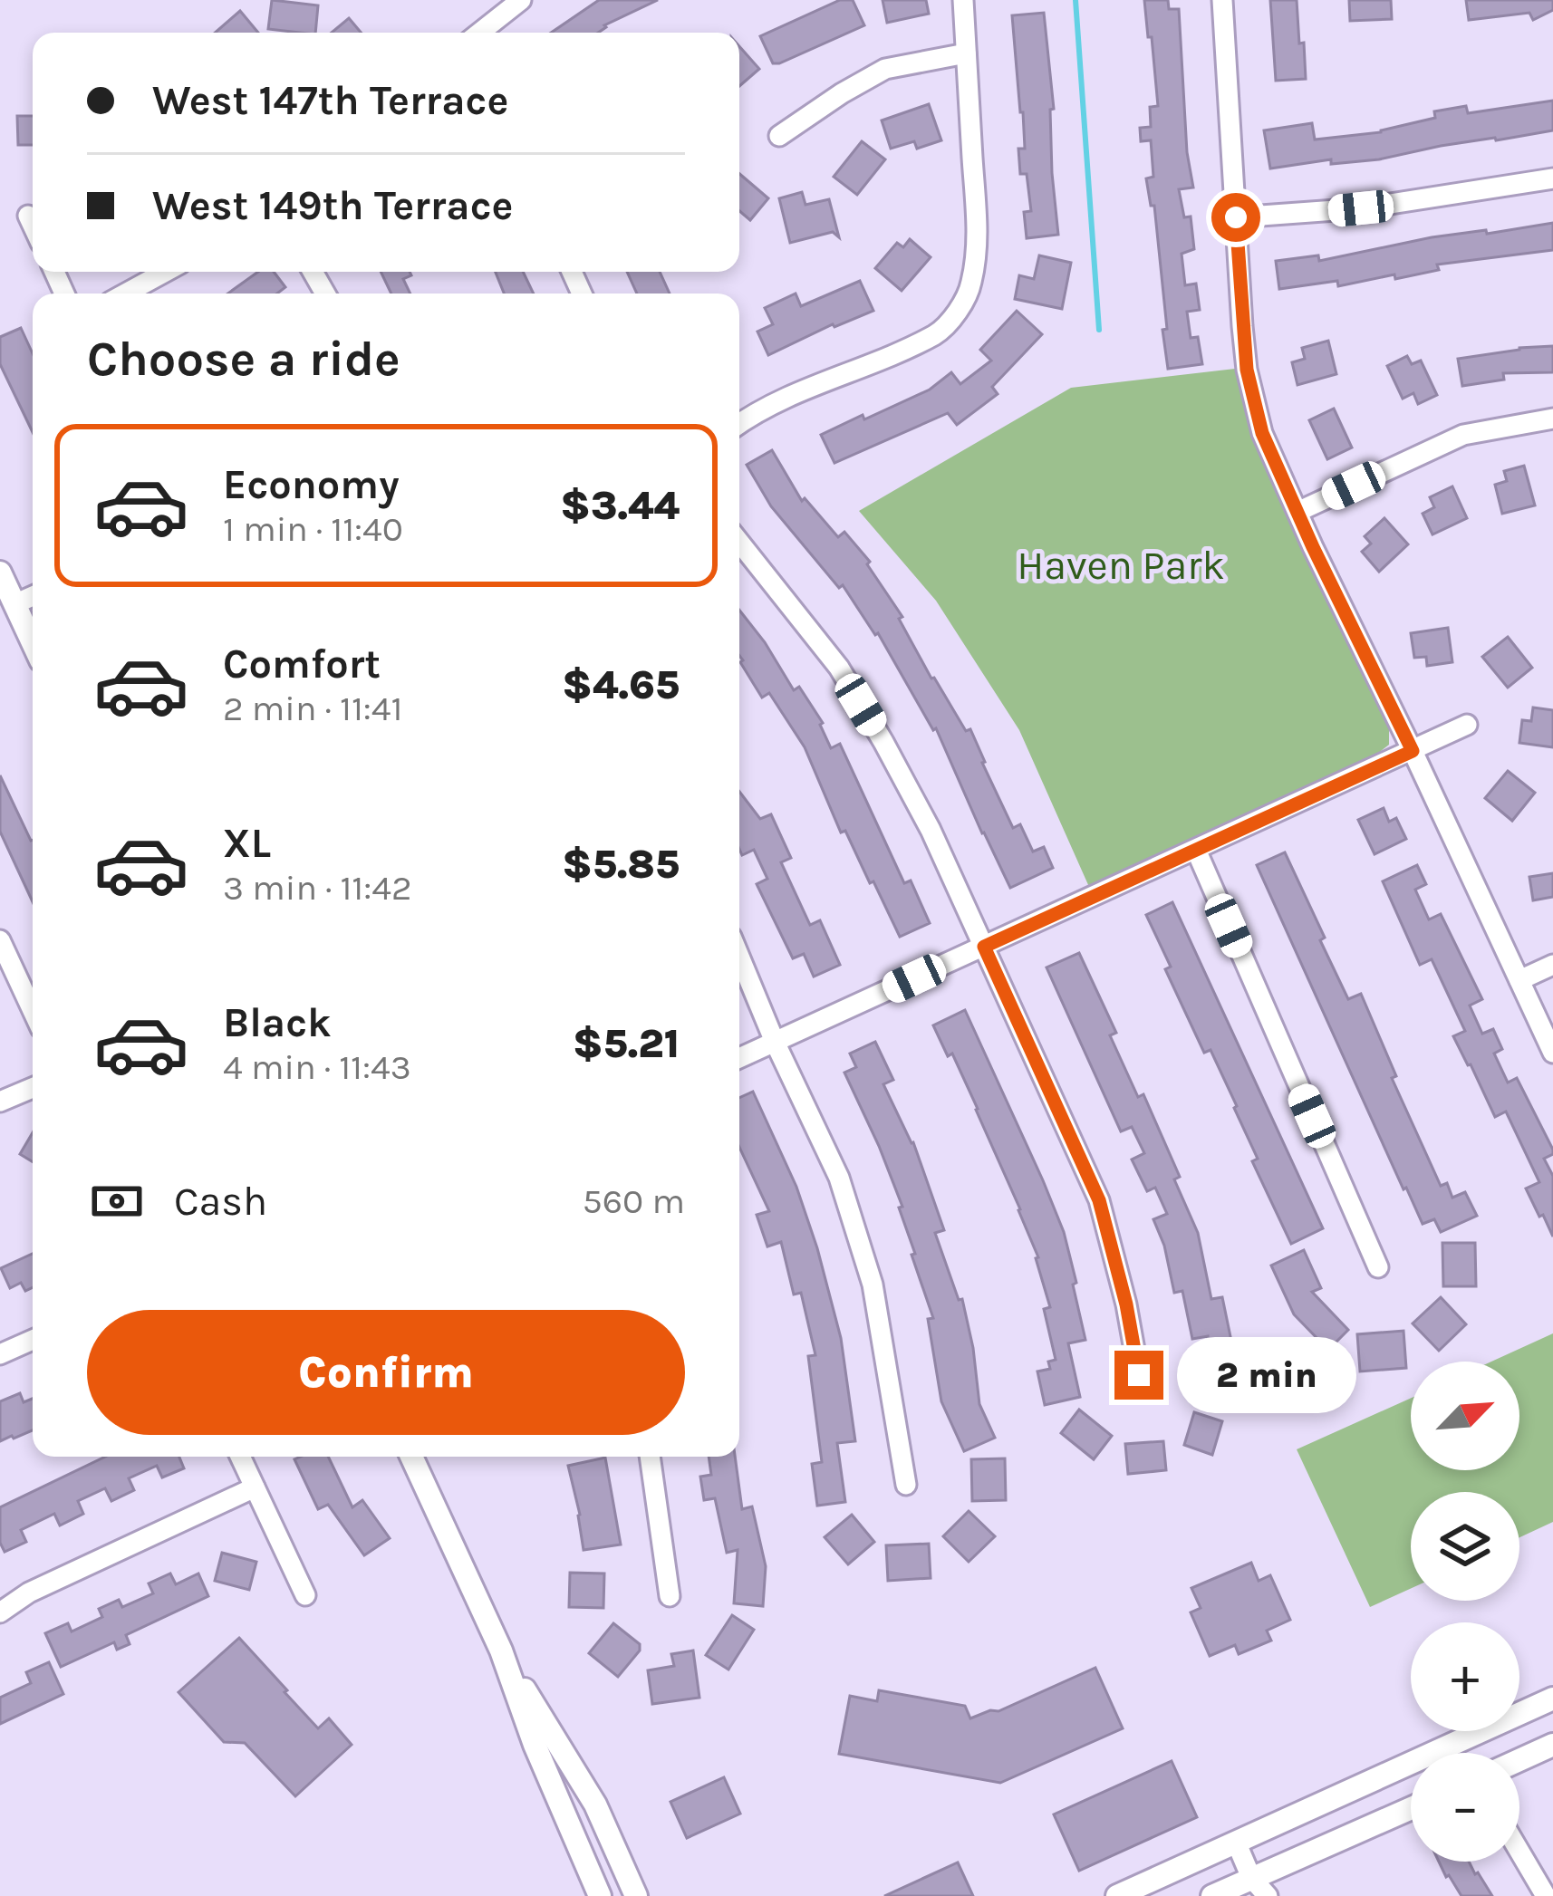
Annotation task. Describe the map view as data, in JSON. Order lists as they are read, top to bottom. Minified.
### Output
{"parks":["Haven Park"],"north":"top right","page":{"banner":["West 147th Terrace","West 149th Terrace"],"heading":"Choose a ride","list":[{"name":"Economy","note":"1 min · 11:40","value":"$3.44"},{"name":"Comfort","note":"2 min · 11:41","value":"$4.65"},{"name":"XL","note":"3 min · 11:42","value":"$5.85"},{"name":"Black","note":"4 min · 11:43","value":"$5.21"}],"pay":["Cash","560 m"],"buttons":"Confirm","bubble":"2 min","map_buttons":["+","−"]}}
